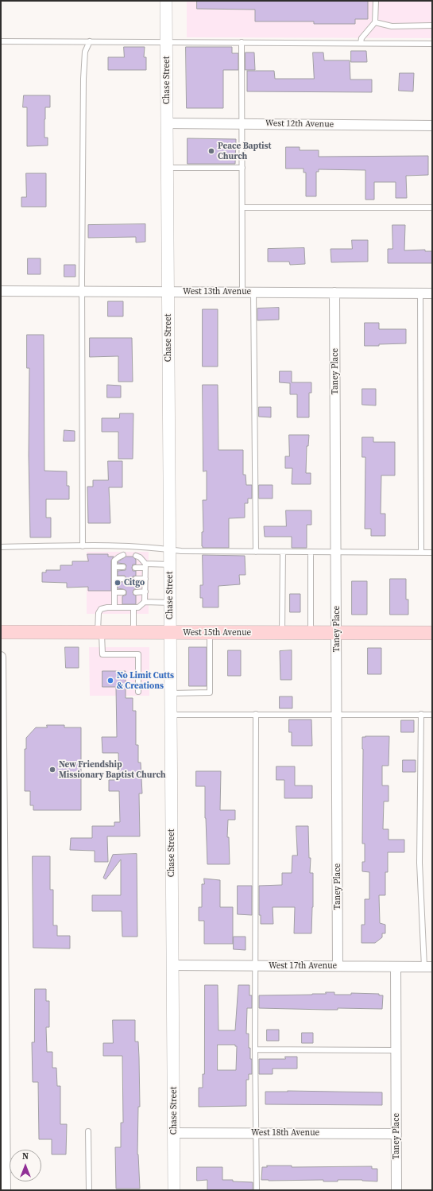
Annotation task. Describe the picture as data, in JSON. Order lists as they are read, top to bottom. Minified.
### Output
{"streets":{"main road":["West 15th Avenue"],"street":["Chase Street","West 12th Avenue","West 13th Avenue","Taney Place","West 17th Avenue","West 18th Avenue"]},"crossings":[["Chase Street","West 12th Avenue"],["Chase Street","West 13th Avenue"],["Chase Street","West 15th Avenue"],["Chase Street","West 17th Avenue"],["Chase Street","West 18th Avenue"],["West 13th Avenue","Taney Place"],["Taney Place","West 15th Avenue"],["Taney Place","West 17th Avenue"],["Taney Place","West 18th Avenue"]],"places":["Peace Baptist Church","Citgo","No Limit Cutts & Creations","New Friendship Missionary Baptist Church"],"north":"top"}
